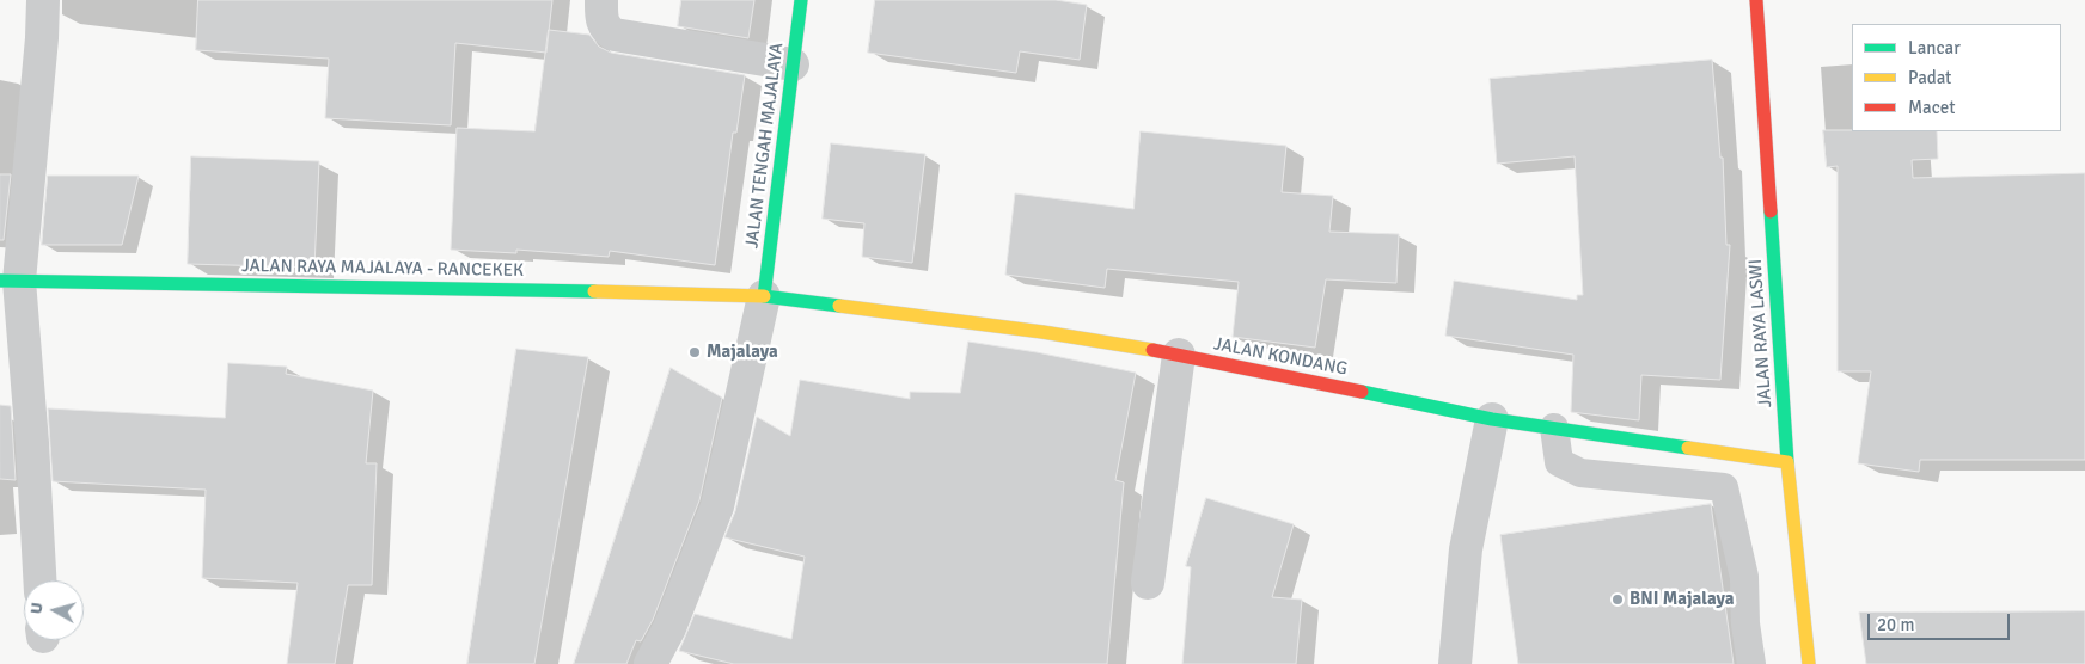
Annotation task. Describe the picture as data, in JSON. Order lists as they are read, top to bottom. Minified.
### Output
{"streets":{"main road":["JALAN TENGAH MAJALAYA","JALAN RAYA MAJALAYA - RANCEKEK","JALAN RAYA LASWI","JALAN KONDANG"]},"crossings":[["JALAN TENGAH MAJALAYA","JALAN RAYA MAJALAYA - RANCEKEK"],["JALAN TENGAH MAJALAYA","JALAN KONDANG"],["JALAN RAYA MAJALAYA - RANCEKEK","JALAN KONDANG"],["JALAN RAYA LASWI","JALAN KONDANG"]],"places":["Majalaya","BNI Majalaya"],"legend":["Lancar","Padat","Macet"],"scale_bar":"20 m","north":"left"}
